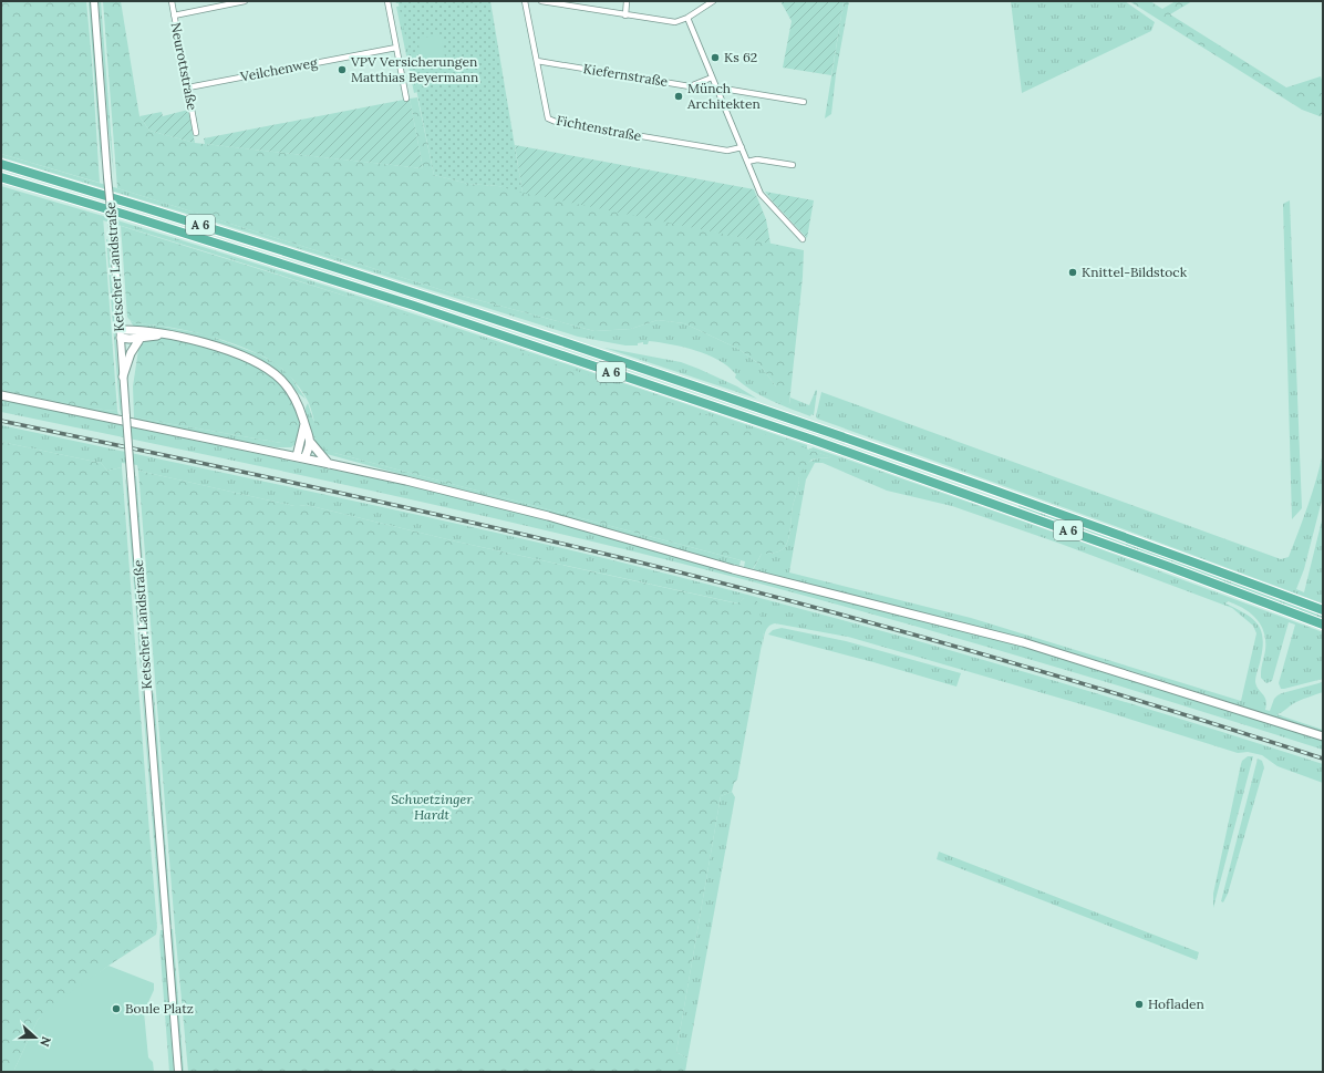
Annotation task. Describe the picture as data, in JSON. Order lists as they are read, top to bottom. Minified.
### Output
{"streets":{"highway":["A 6"],"street":["Neurottstraße","Veilchenweg","Kiefernstraße","Fichtenstraße","Ketscher Landstraße"]},"crossings":[["Neurottstraße","Veilchenweg"],["Kiefernstraße","Fichtenstraße"]],"parks":["Schwetzinger Hardt"],"places":["Ks 62","VPV Versicherungen Matthias Beyermann","Münch Architekten","Knittel-Bildstock","Hofladen","Boule Platz"],"north":"right"}
